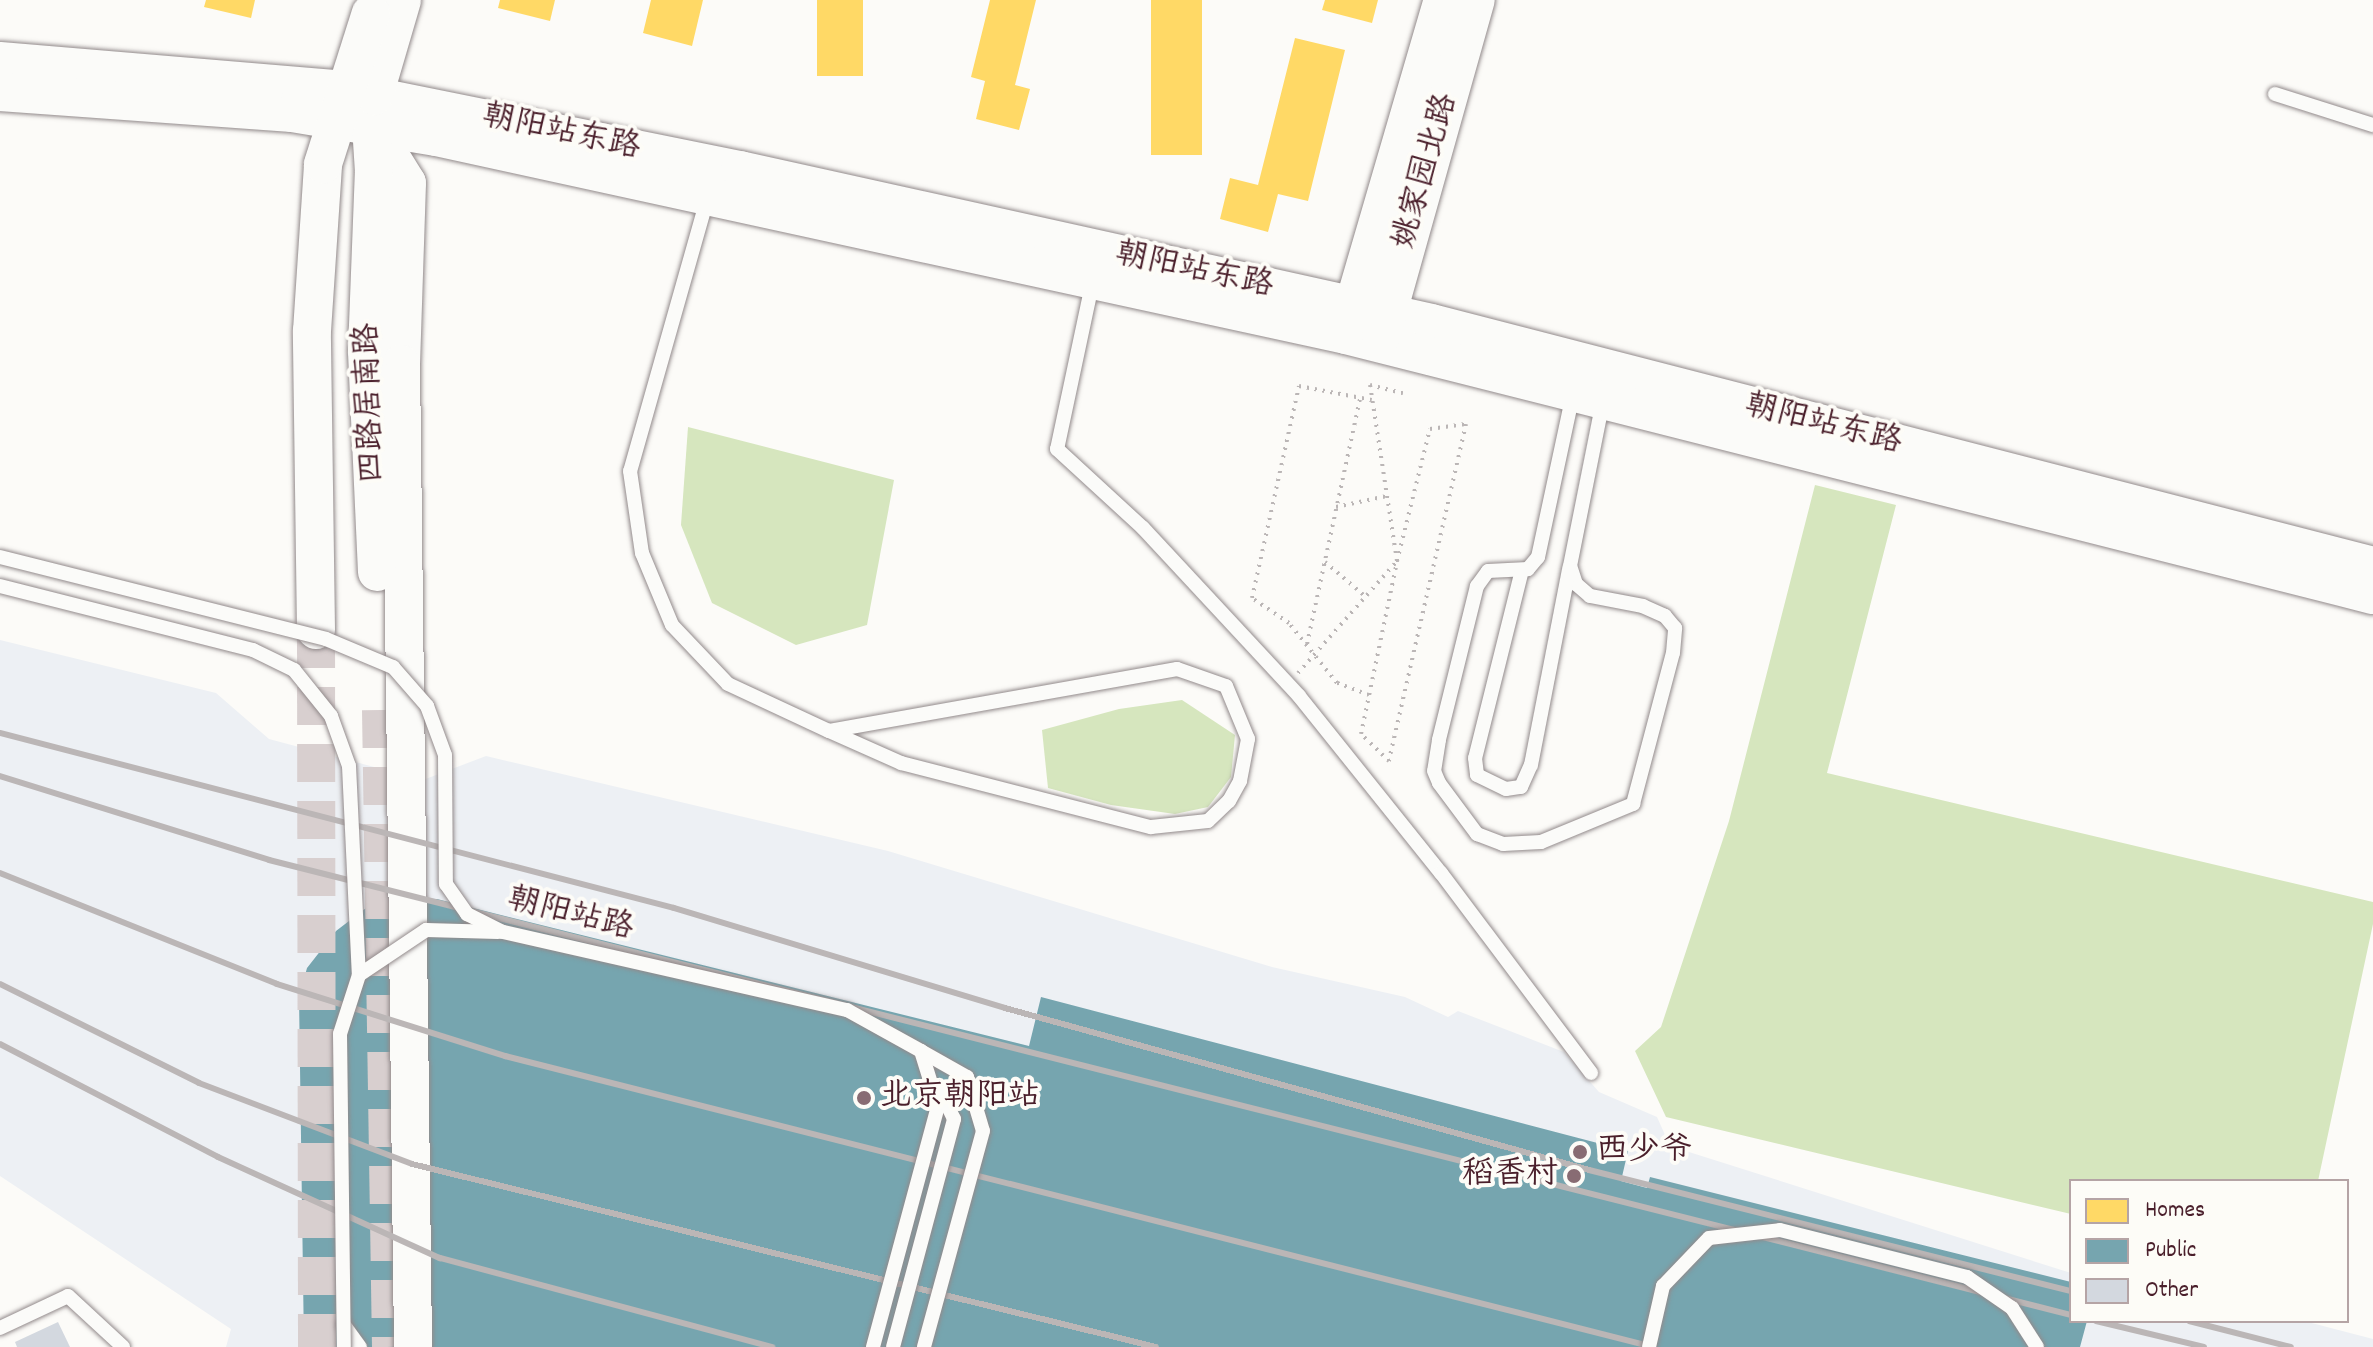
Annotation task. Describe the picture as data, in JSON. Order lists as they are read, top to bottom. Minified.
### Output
{"streets":{"main road":["朝阳站东路","姚家园北路","四路居南路"],"lane":["朝阳站路"]},"crossings":[["朝阳站东路","姚家园北路"],["朝阳站东路","四路居南路"]],"places":["北京朝阳站","西少爷","稻香村"],"legend":["Homes","Public","Other"]}
